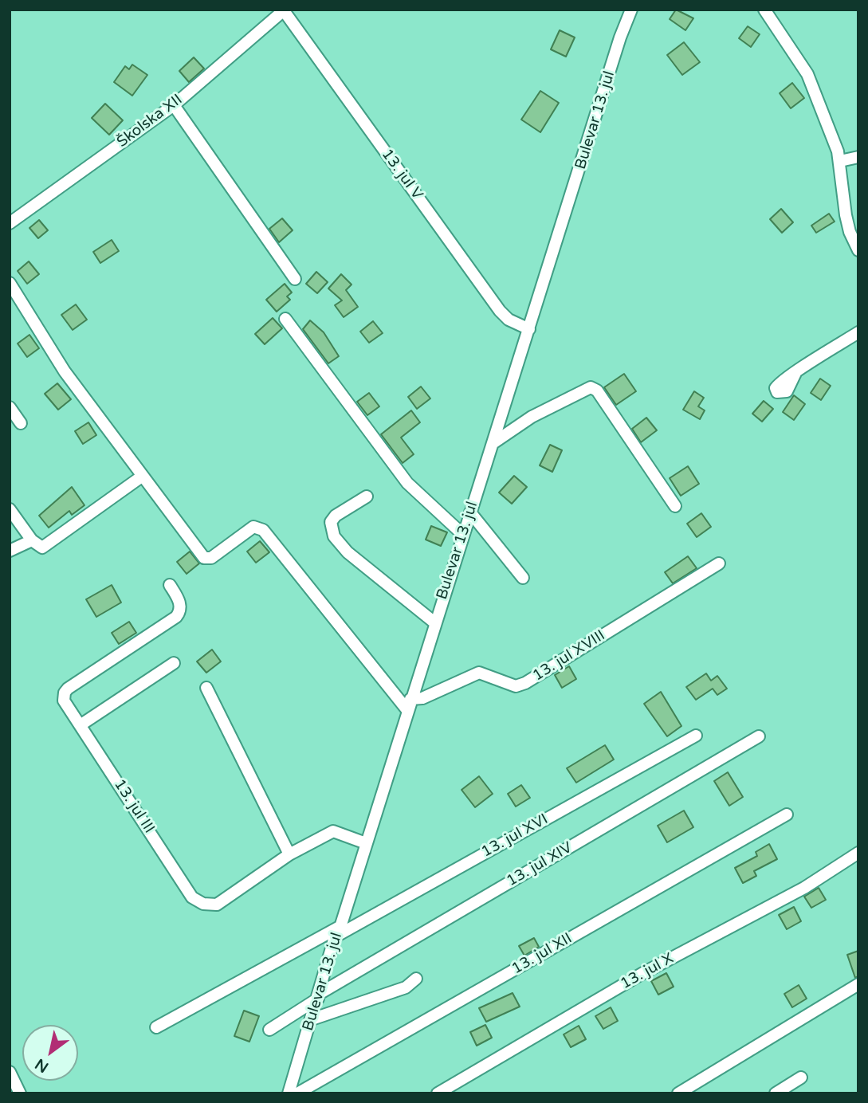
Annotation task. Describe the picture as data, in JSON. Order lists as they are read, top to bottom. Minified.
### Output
{"streets":{"street":["Bulevar 13. jul","Školska XII","13. jul V","13. jul XVIII","13. jul III","13. jul XVI","13. jul XIV","13. jul XII","13. jul X"]},"crossings":[["Bulevar 13. jul","13. jul V"],["Bulevar 13. jul","13. jul XVIII"],["Bulevar 13. jul","13. jul III"],["Bulevar 13. jul","13. jul XVI"],["Bulevar 13. jul","13. jul XIV"],["Školska XII","13. jul V"]],"north":"bottom left"}
